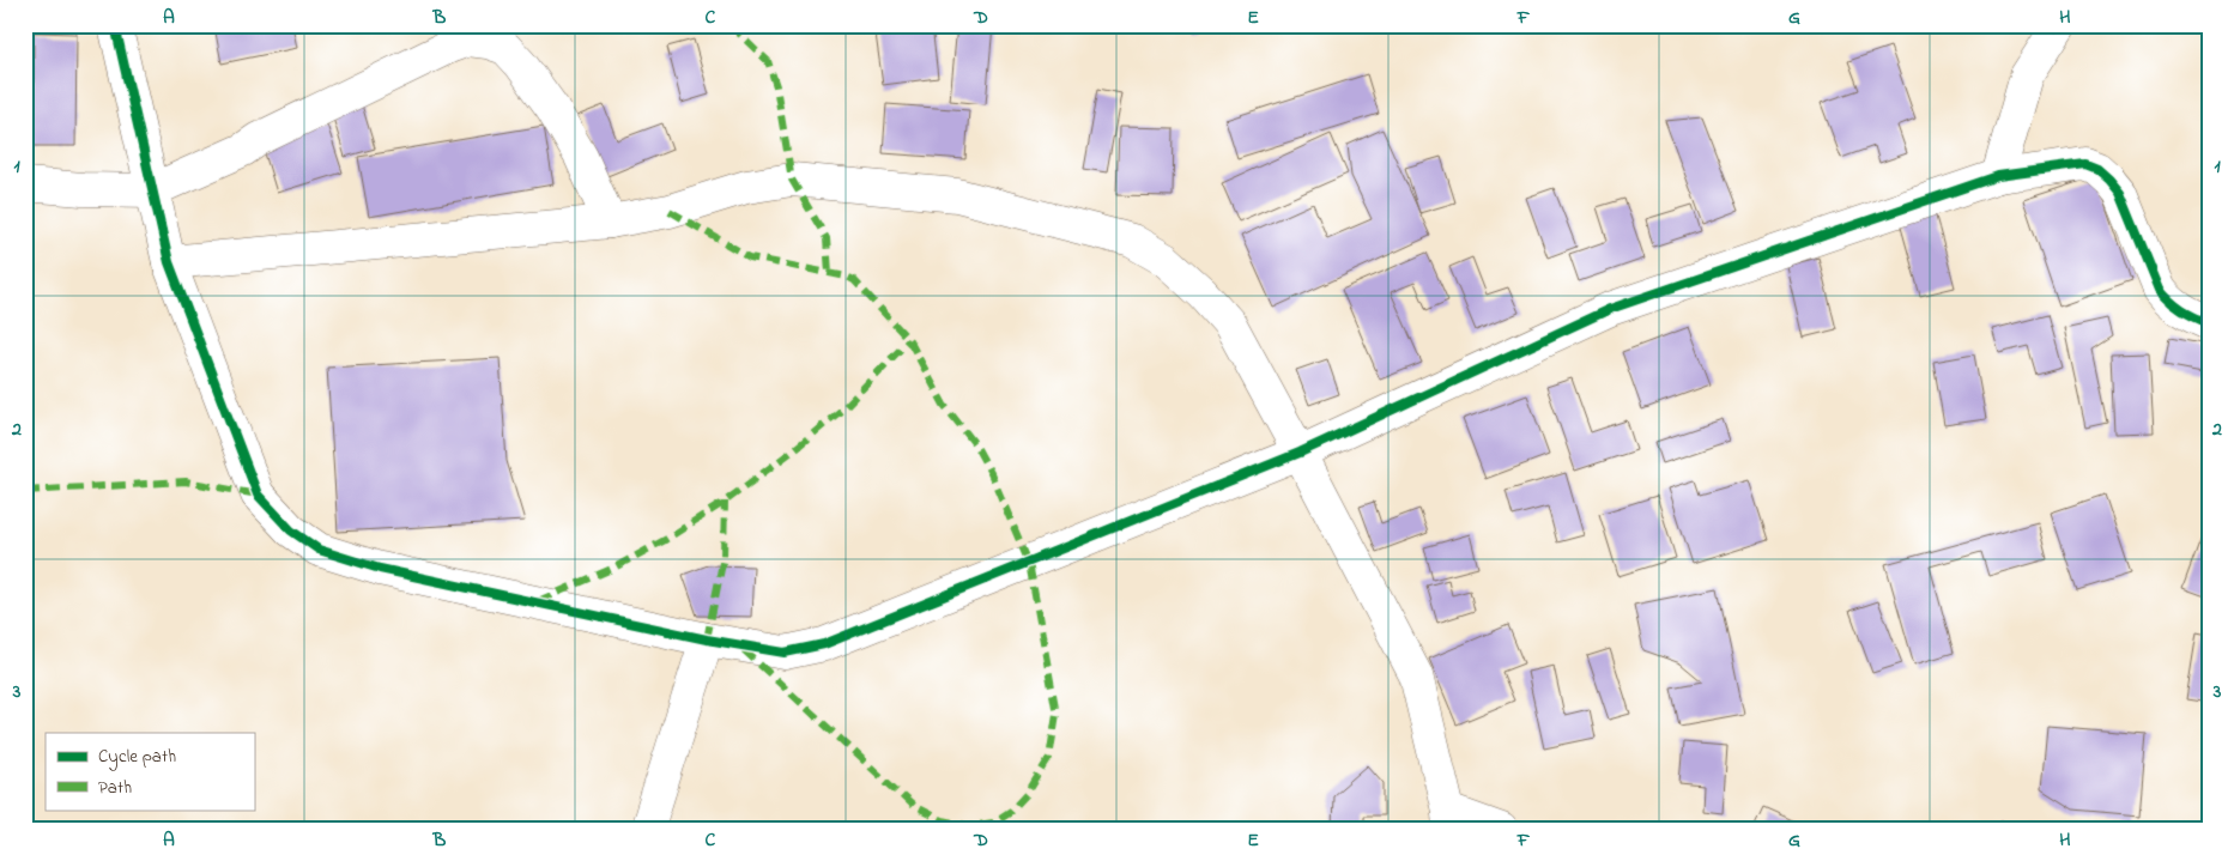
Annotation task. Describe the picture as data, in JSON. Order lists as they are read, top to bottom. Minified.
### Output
{"legend":["Cycle path","Path"],"grid":{"columns":["A","B","C","D","E","F","G","H"],"rows":["1","2","3"]}}
